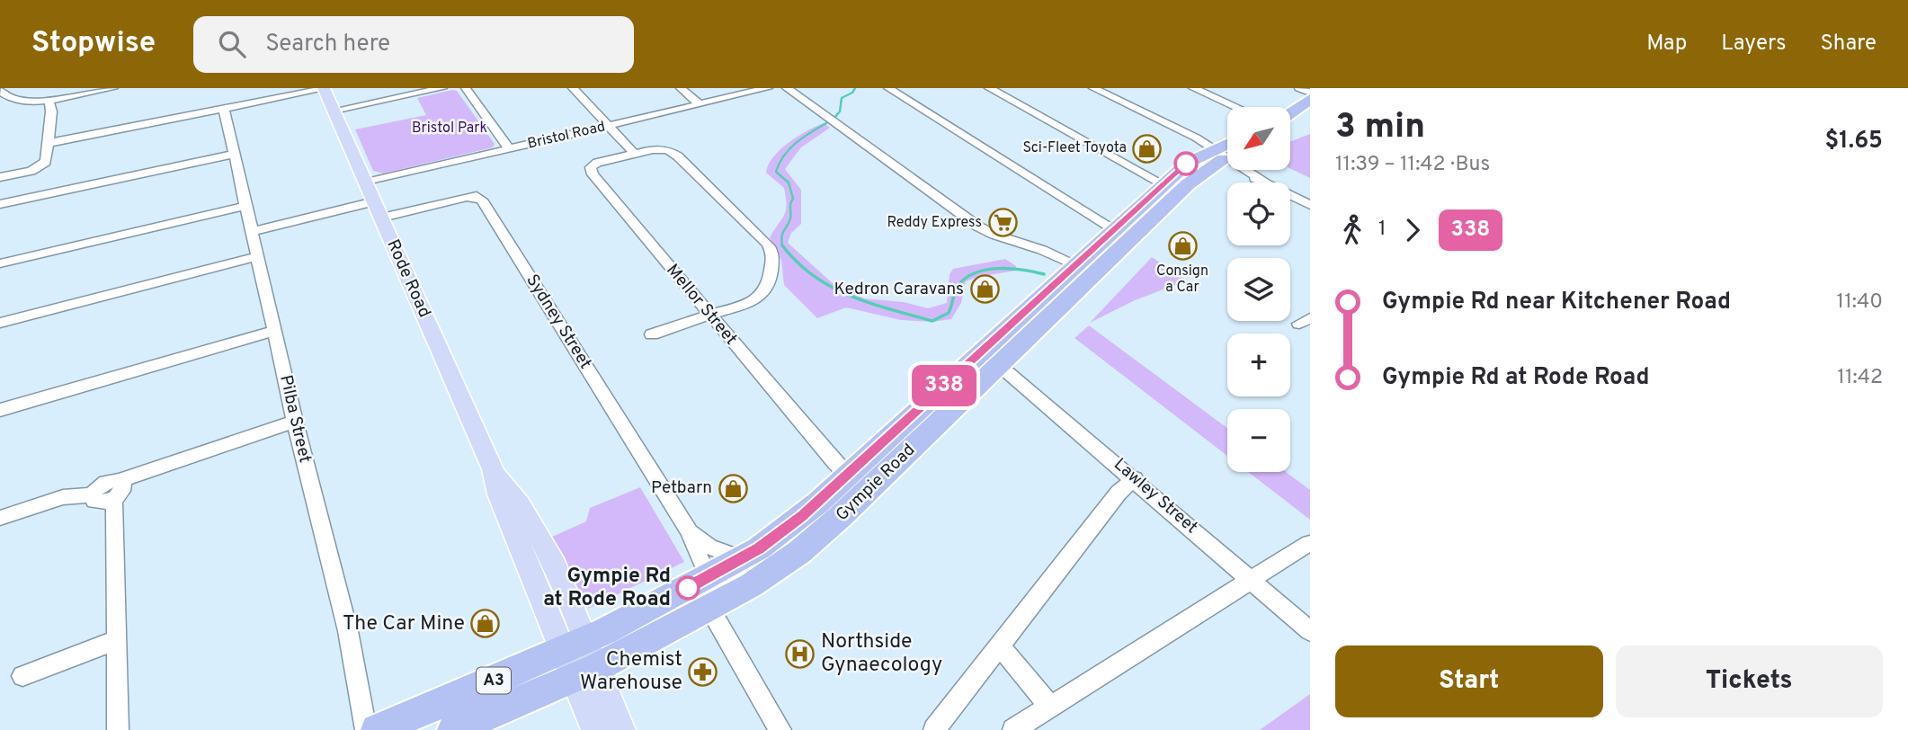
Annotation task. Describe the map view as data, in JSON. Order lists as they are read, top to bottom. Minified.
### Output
{"streets":{"highway":["Gympie Road","A3"],"main road":["Rode Road"],"street":["Bristol Road","Mellor Street","Sydney Street","Pilba Street","Lawley Street"]},"crossings":[["Bristol Road","Rode Road"],["Rode Road","Sydney Street"],["Rode Road","Gympie Road"],["Mellor Street","Gympie Road"],["Sydney Street","Gympie Road"],["Gympie Road","Lawley Street"]],"parks":["Bristol Park"],"places":{"shop":["Sci-Fleet Toyota","Consign a Car","Kedron Caravans","Petbarn","The Car Mine"],"supermarket":["Reddy Express"],"other":["Gympie Rd at Rode Road"],"hospital":["Northside Gynaecology"],"pharmacy":["Chemist Warehouse"]},"lines":["bus line 338"],"north":"bottom left","page":{"header":"Stopwise","search":"Search here","nav":["Map","Layers","Share"],"on_map":"338","heading":["3 min","11:39 – 11:42 · Bus","$1.65"],"map_buttons":["+","−"],"legs":["1","338"],"list":[{"name":"Gympie Rd near Kitchener Road","value":"11:40"},{"name":"Gympie Rd at Rode Road","value":"11:42"}],"buttons":["Start","Tickets"]}}
